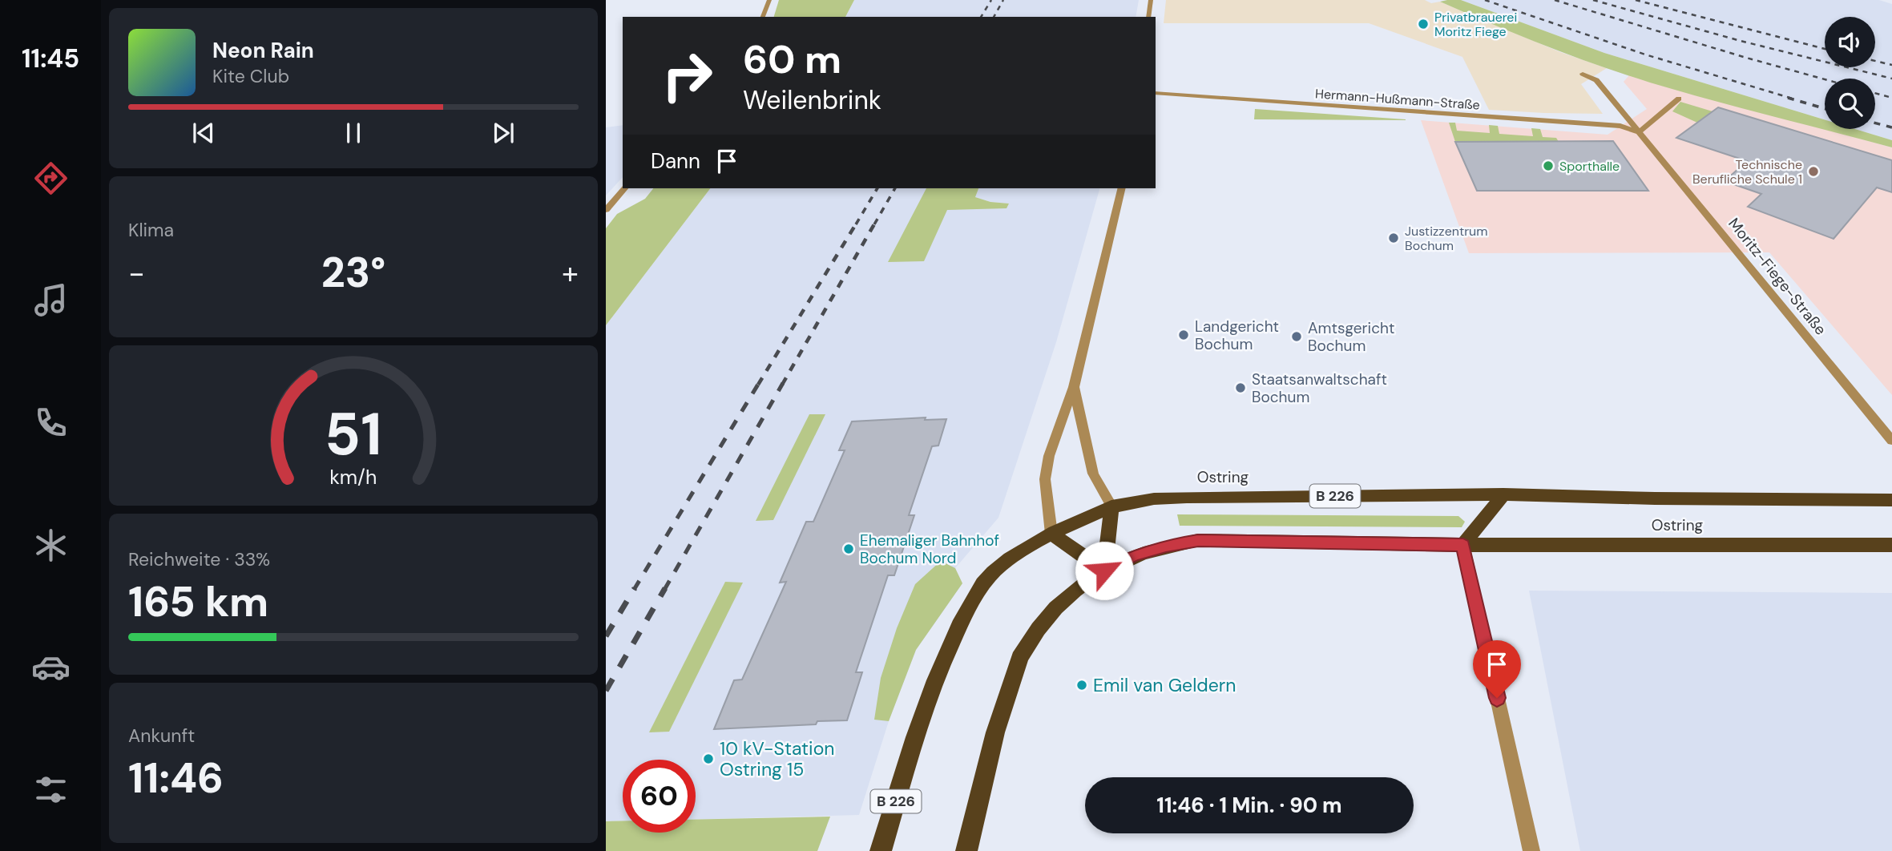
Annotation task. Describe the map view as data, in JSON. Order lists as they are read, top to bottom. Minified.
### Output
{"streets":{"main road":["Ostring","B 226"],"street":["Hermann-Hußmann-Straße","Moritz-Fiege-Straße"]},"crossings":[["Hermann-Hußmann-Straße","Moritz-Fiege-Straße"]],"places":["Privatbrauerei Moritz Fiege","Sporthalle","Technische Berufliche Schule 1","Justizzentrum Bochum","Landgericht Bochum","Amtsgericht Bochum","Staatsanwaltschaft Bochum","Ehemaliger Bahnhof Bochum Nord","Emil van Geldern","10 kV-Station Ostring 15"],"page":{"tabs":"11:45","turn":["60 m","Weilenbrink"],"song":["Neon Rain","Kite Club"],"then":"Dann","tile":["Klima",["Reichweite · 33%","165 km"],["Ankunft","11:46"]],"heat":["−","23°","+"],"limit":"60","trip":"11:46 · 1 Min. · 90 m","gauge":["51","km/h"]}}
